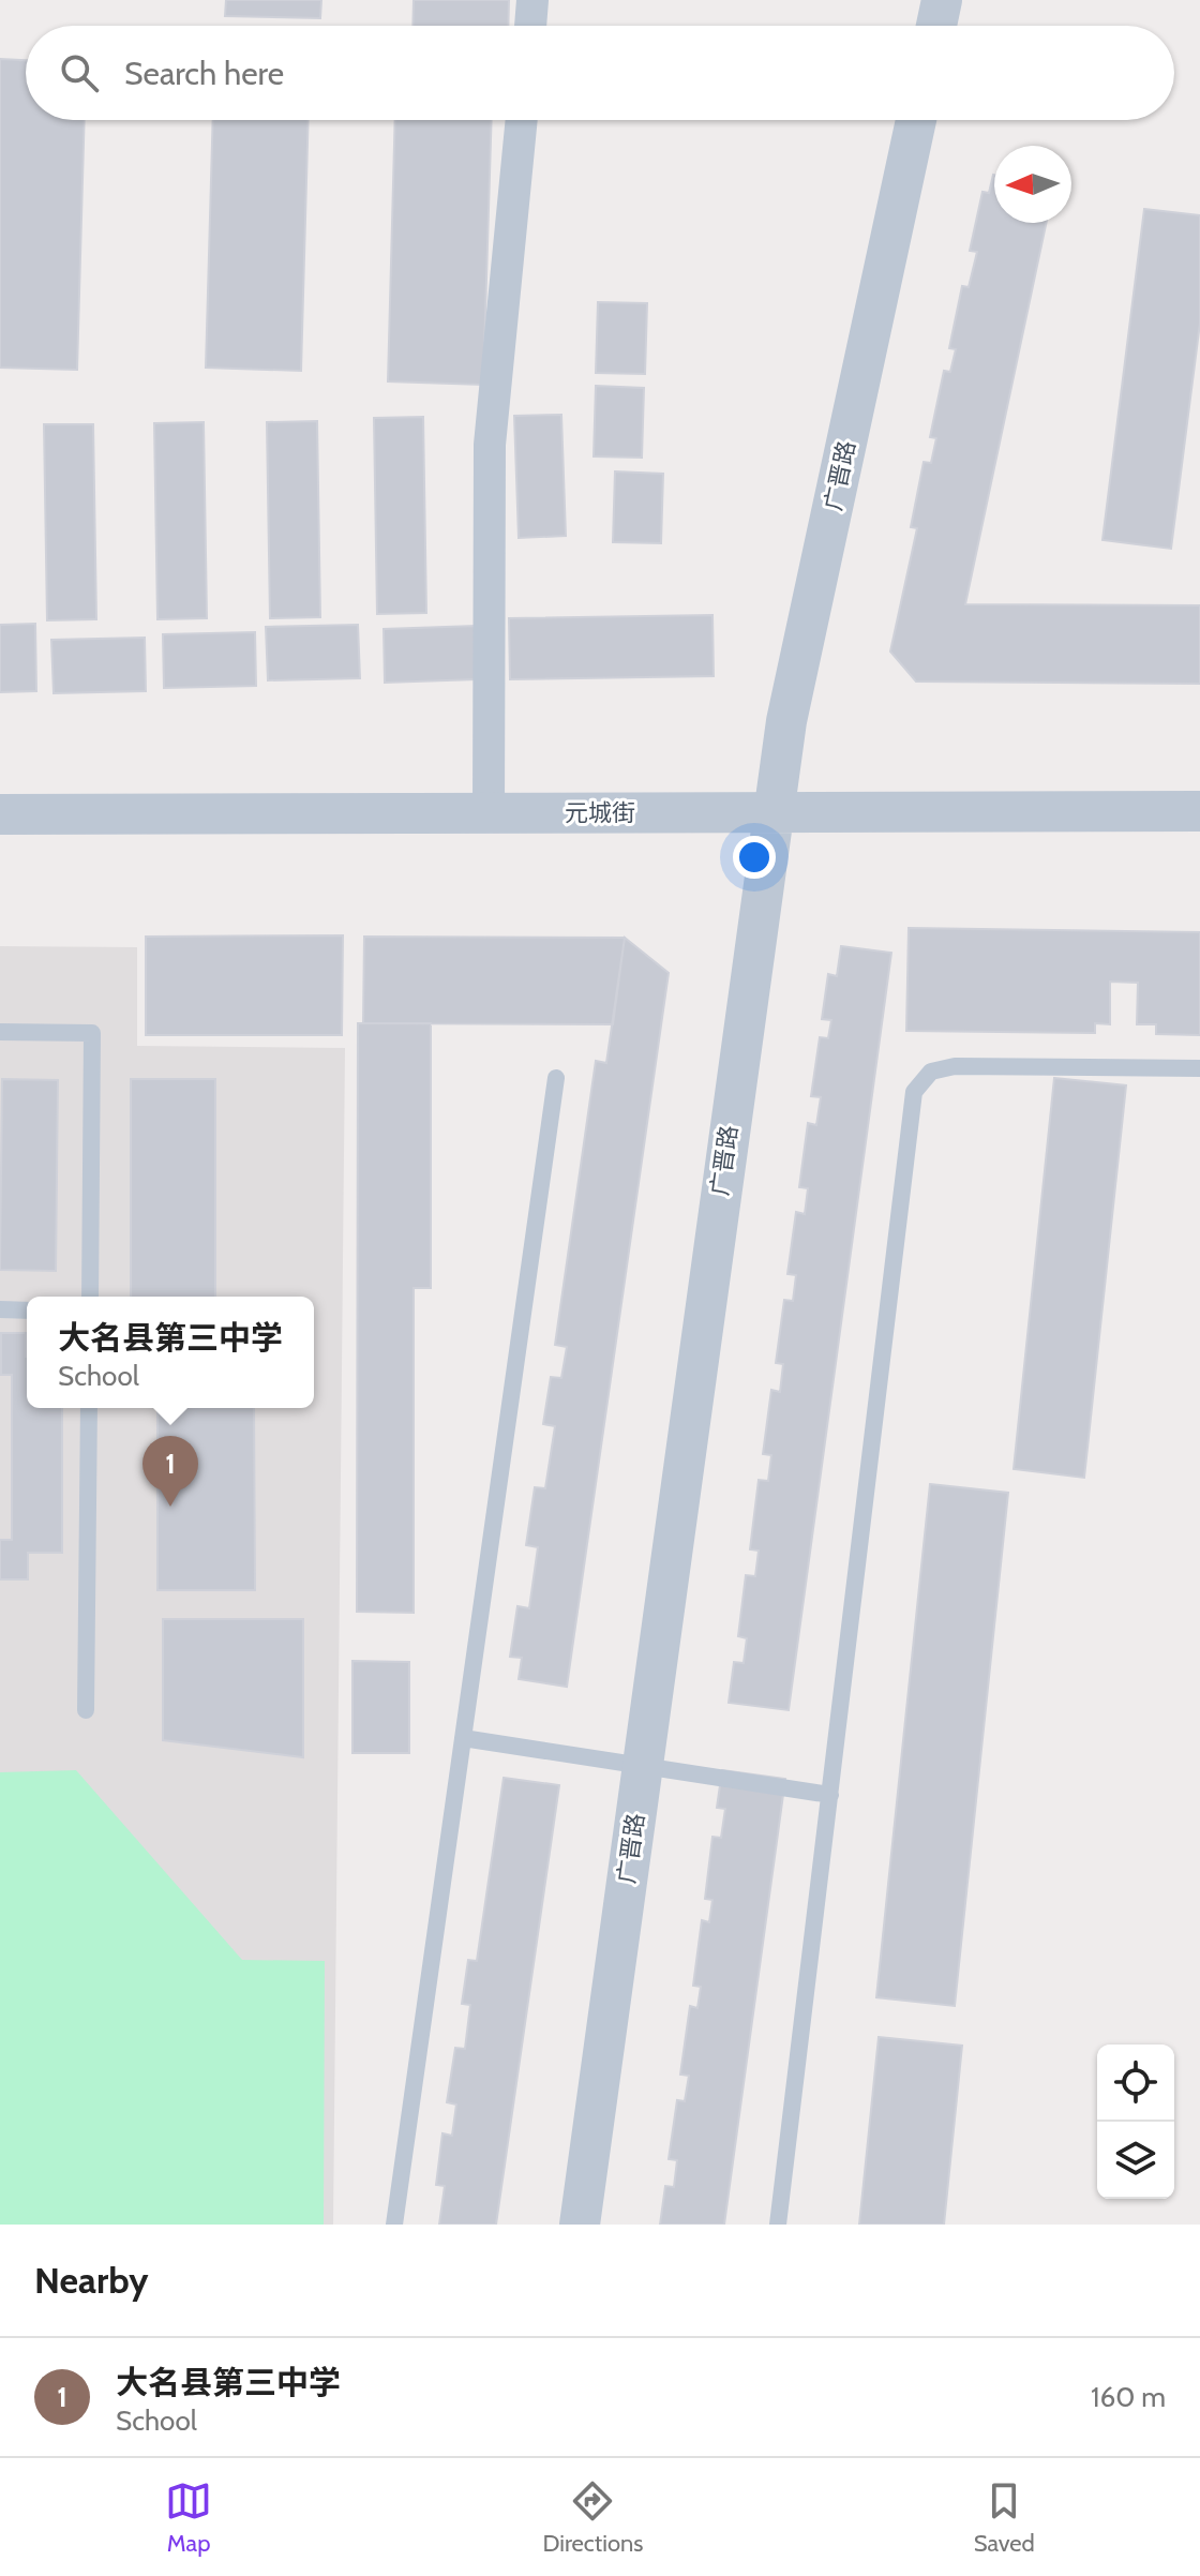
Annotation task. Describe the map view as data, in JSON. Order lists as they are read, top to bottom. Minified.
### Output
{"streets":{"street":["广晋路","元城街"]},"crossings":[["广晋路","元城街"]],"north":"left","page":{"search":"Search here","popup":["大名县第三中学","School"],"pins":"1","heading":"Nearby","list":[{"mark":"1","name":"大名县第三中学","note":"School","value":"160 m"}],"nav":["Map","Directions","Saved"]}}
